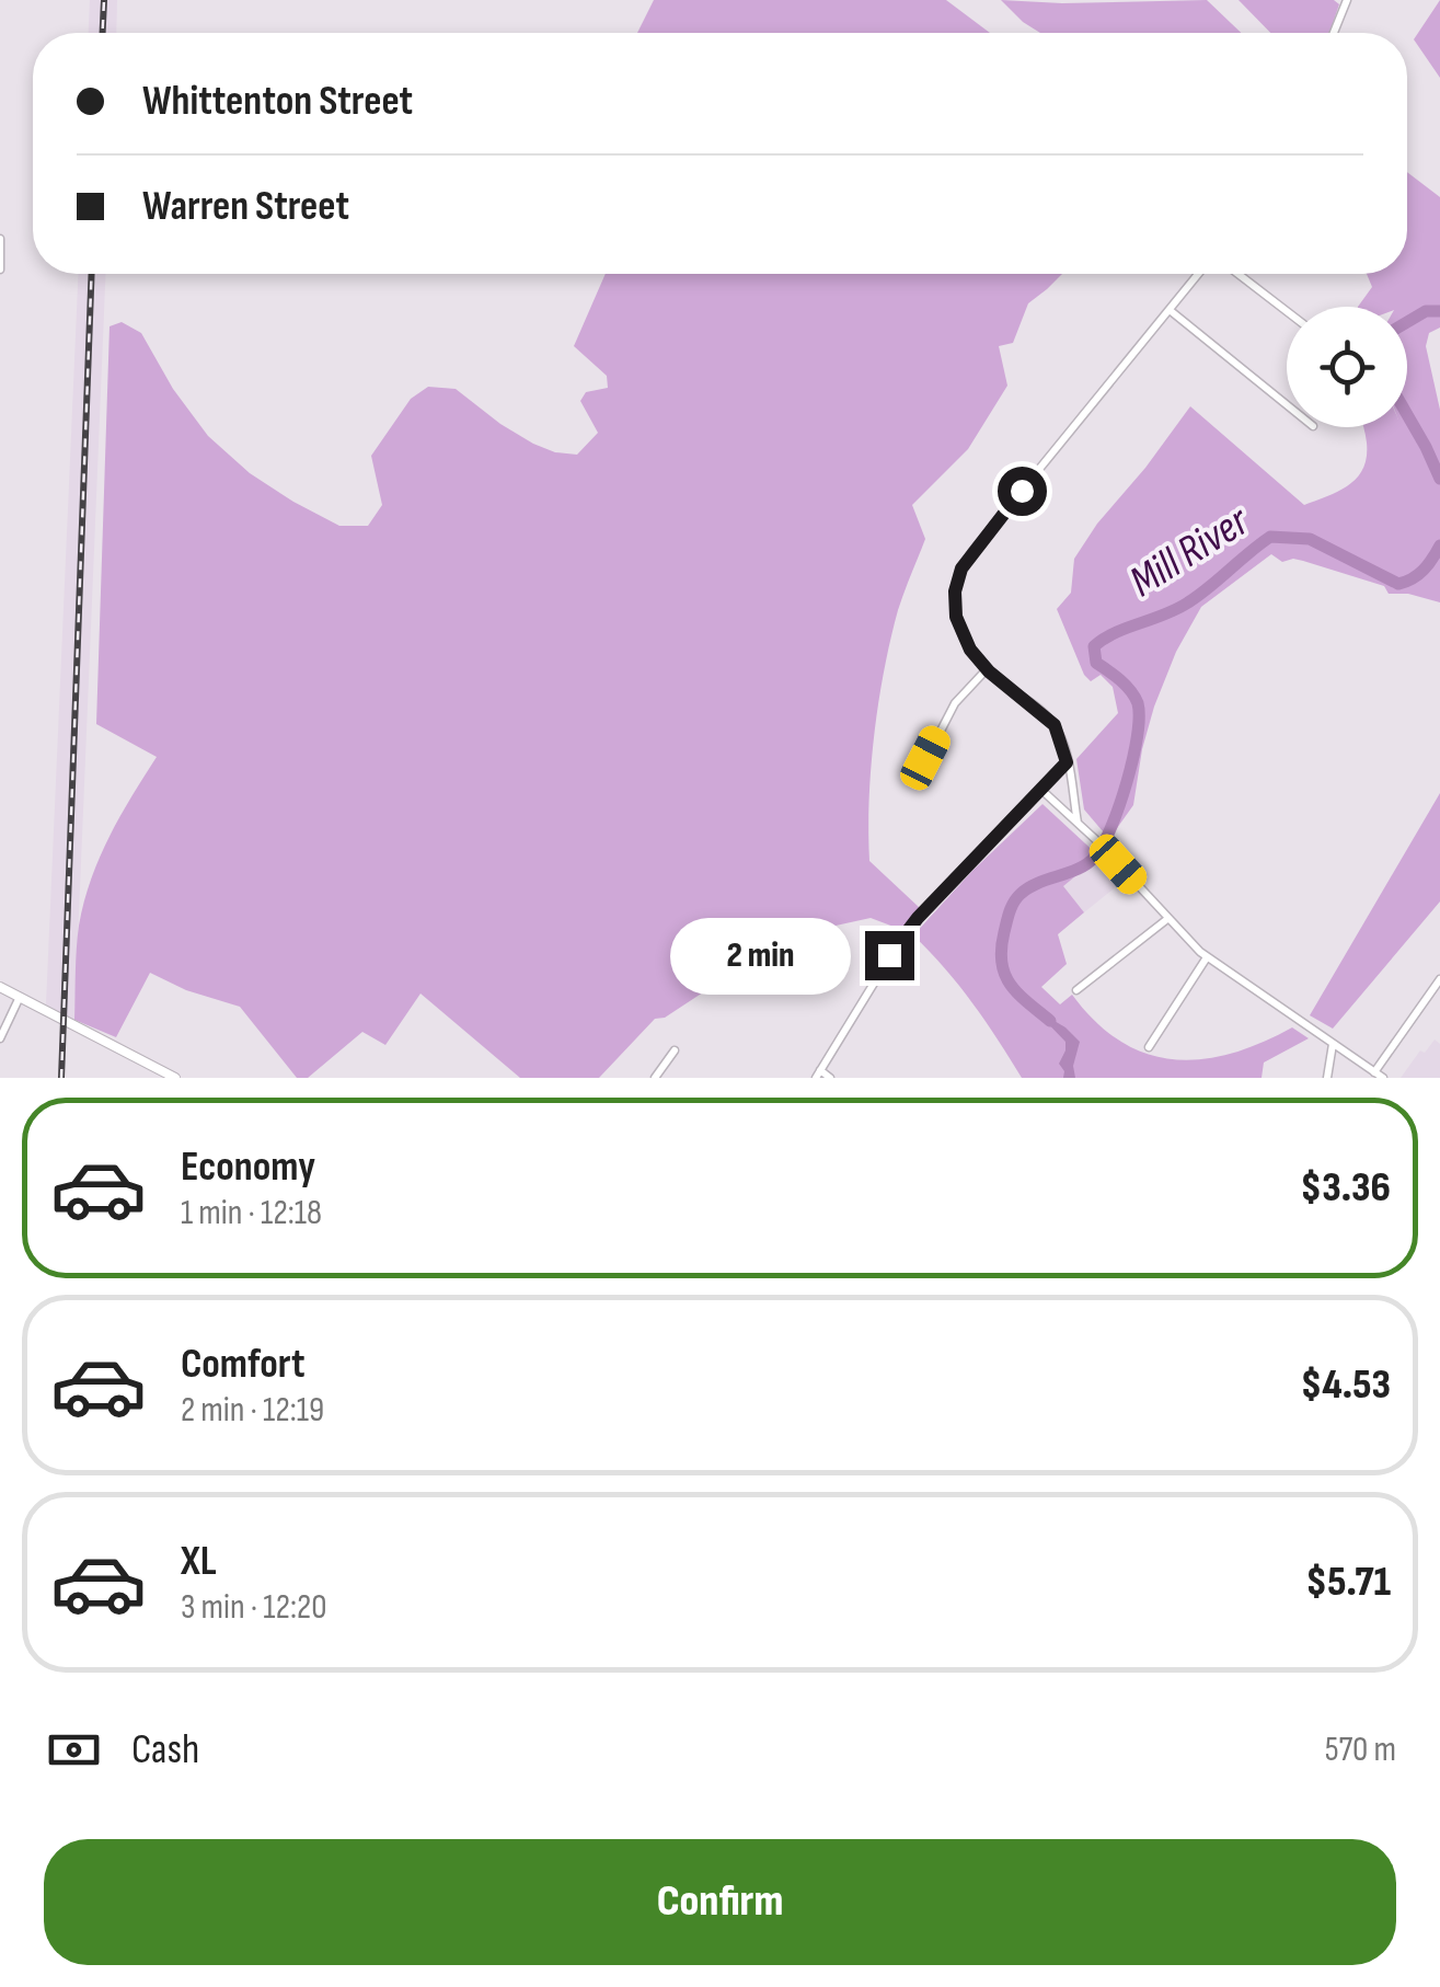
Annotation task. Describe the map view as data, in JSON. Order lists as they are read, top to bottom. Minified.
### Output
{"water":["Mill River"],"page":{"banner":["Whittenton Street","Warren Street"],"bubble":"2 min","list":[{"name":"Economy","note":"1 min · 12:18","value":"$3.36"},{"name":"Comfort","note":"2 min · 12:19","value":"$4.53"},{"name":"XL","note":"3 min · 12:20","value":"$5.71"}],"pay":["Cash","570 m"],"buttons":"Confirm"}}
